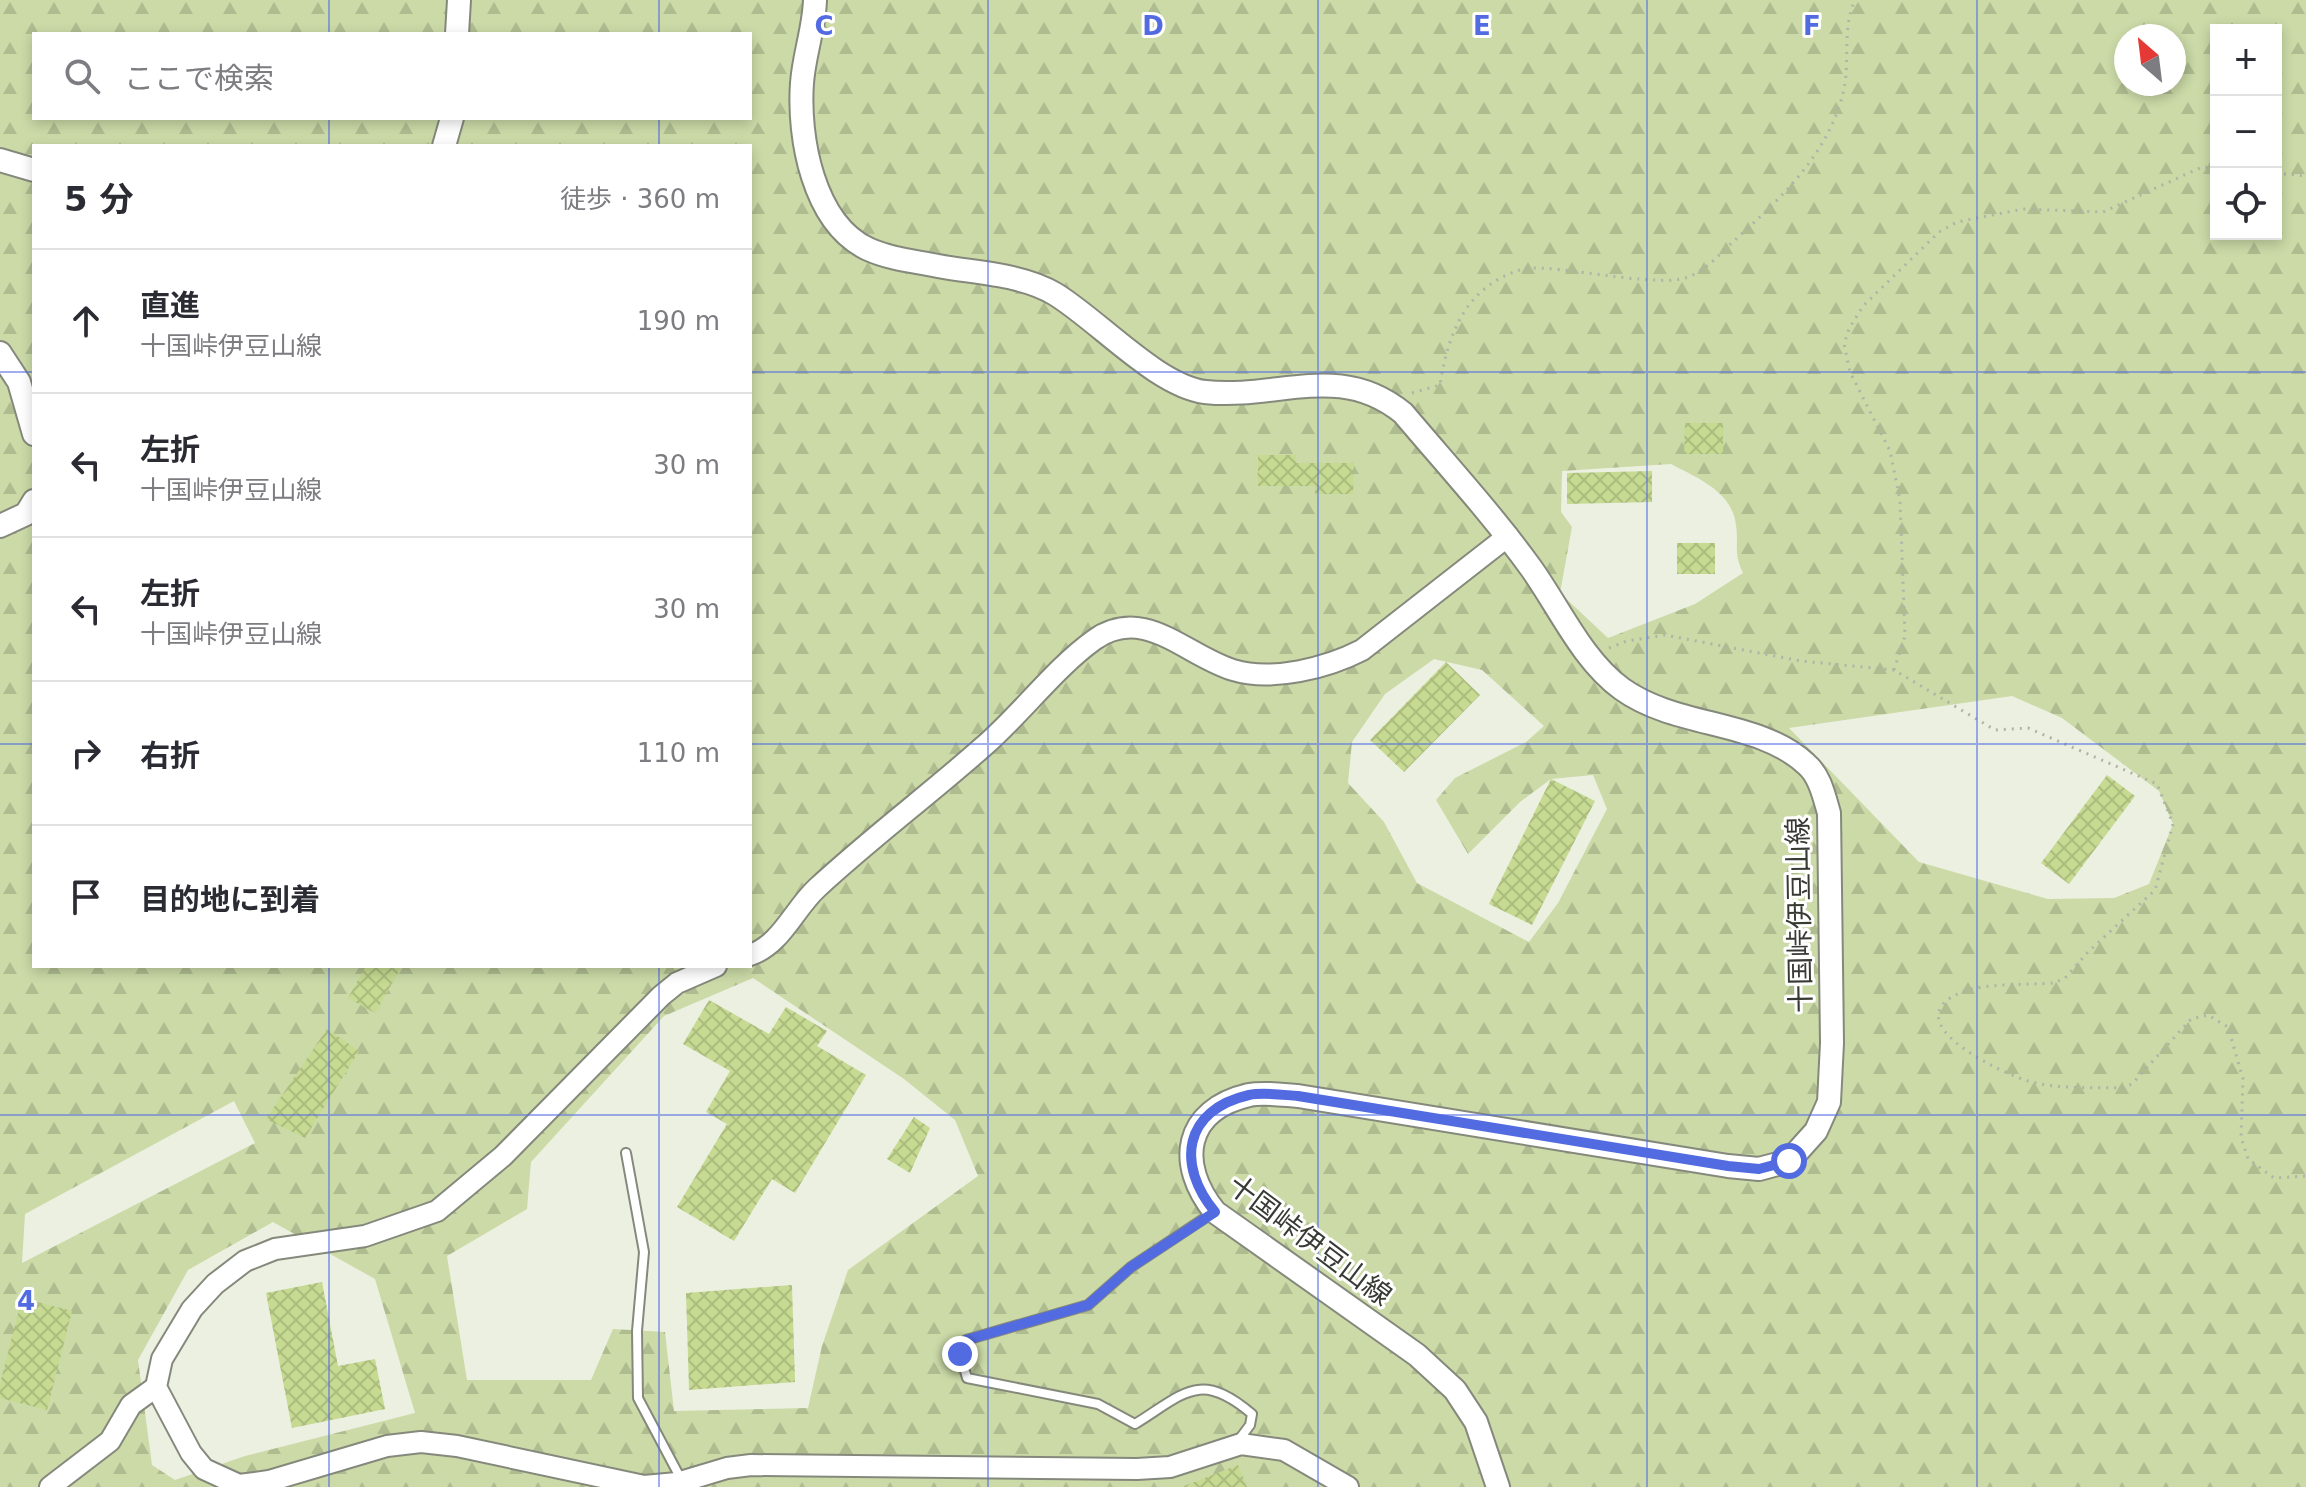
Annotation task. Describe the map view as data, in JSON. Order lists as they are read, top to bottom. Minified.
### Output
{"streets":{"main road":["十国峠伊豆山線"]},"north":"top left","page":{"map_buttons":["+","−"],"search":"ここで検索","heading":["5 分","徒歩 · 360 m"],"list":[["直進","十国峠伊豆山線","190 m"],["左折","十国峠伊豆山線","30 m"],["左折","十国峠伊豆山線","30 m"],["右折","110 m"],"目的地に到着"]},"grid":{"columns":["C","D","E","F"],"rows":["4"]}}
